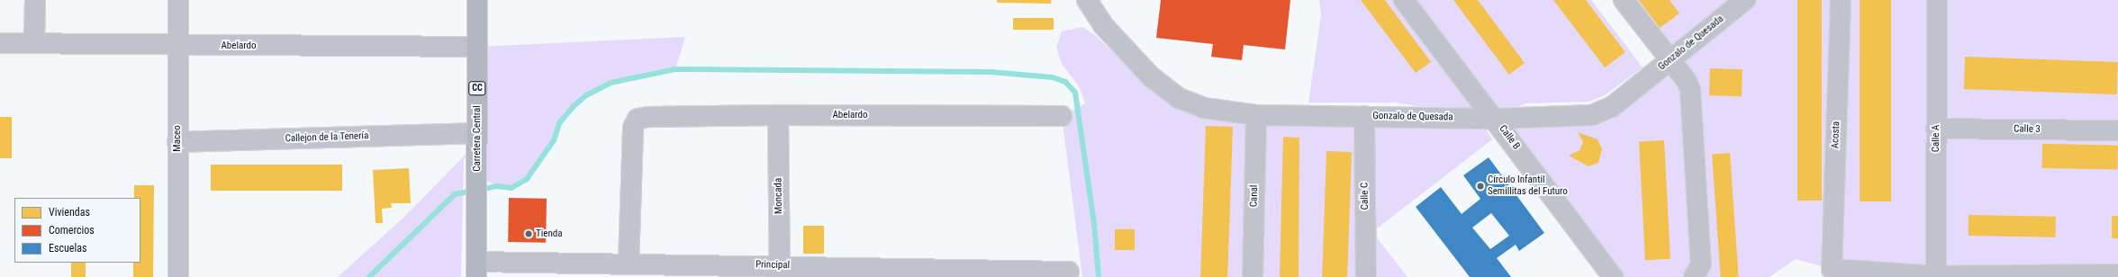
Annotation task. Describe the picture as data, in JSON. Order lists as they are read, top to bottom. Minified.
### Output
{"streets":{"highway":["CC","Carretera Central"],"street":["Gonzalo de Quesada","Abelardo","Calle 3","Acosta","Callejon de la Tenería","Calle B","Maceo","Calle A","Moncada","Canal","Calle C","Principal"]},"crossings":[["Gonzalo de Quesada","Calle B"],["Gonzalo de Quesada","Canal"],["Gonzalo de Quesada","Calle C"],["Abelardo","Maceo"],["Abelardo","Carretera Central"],["Abelardo","Moncada"],["Abelardo","Principal"],["Calle 3","Calle A"],["Acosta","Calle A"],["Callejon de la Tenería","Maceo"],["Callejon de la Tenería","Carretera Central"],["Carretera Central","Principal"],["Moncada","Principal"]],"places":["Círculo Infantil Semillitas del Futuro","Tienda"],"legend":["Viviendas","Comercios","Escuelas"]}
